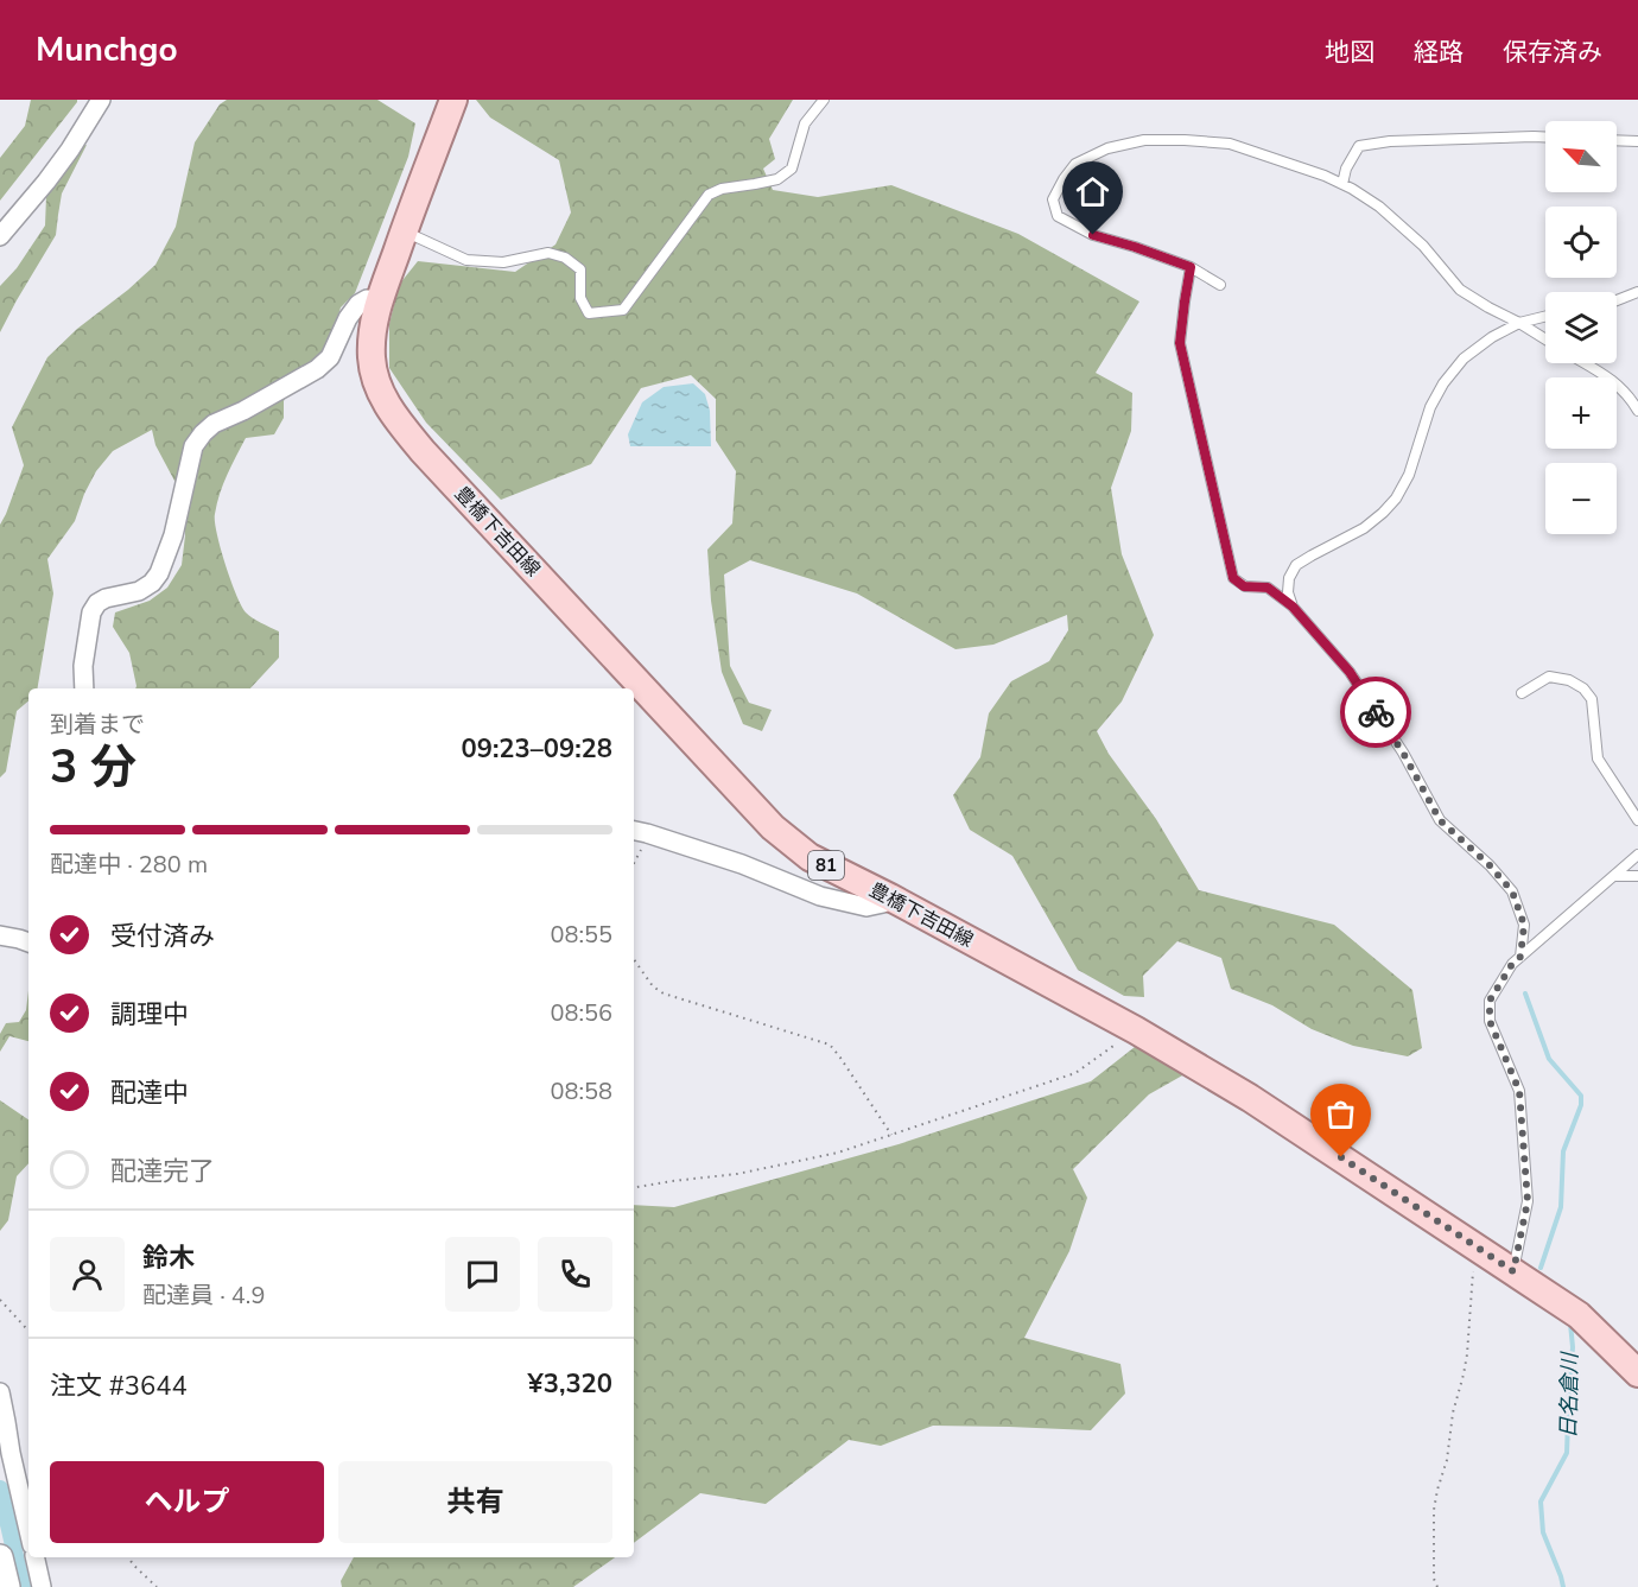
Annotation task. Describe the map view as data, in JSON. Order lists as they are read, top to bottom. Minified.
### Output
{"streets":{"main road":["豊橋下吉田線","81"]},"water":["日名倉川"],"north":"top left","page":{"header":"Munchgo","nav":["地図","経路","保存済み"],"map_buttons":["+","−"],"heading":["3 分","到着まで","09:23–09:28"],"panel":["鈴木","配達員 · 4.9","注文 #3644","¥3,320"],"bar":"配達中 · 280 m","list":[["受付済み","08:55"],["調理中","08:56"],["配達中","08:58"],"配達完了"],"buttons":["ヘルプ","共有"]}}
